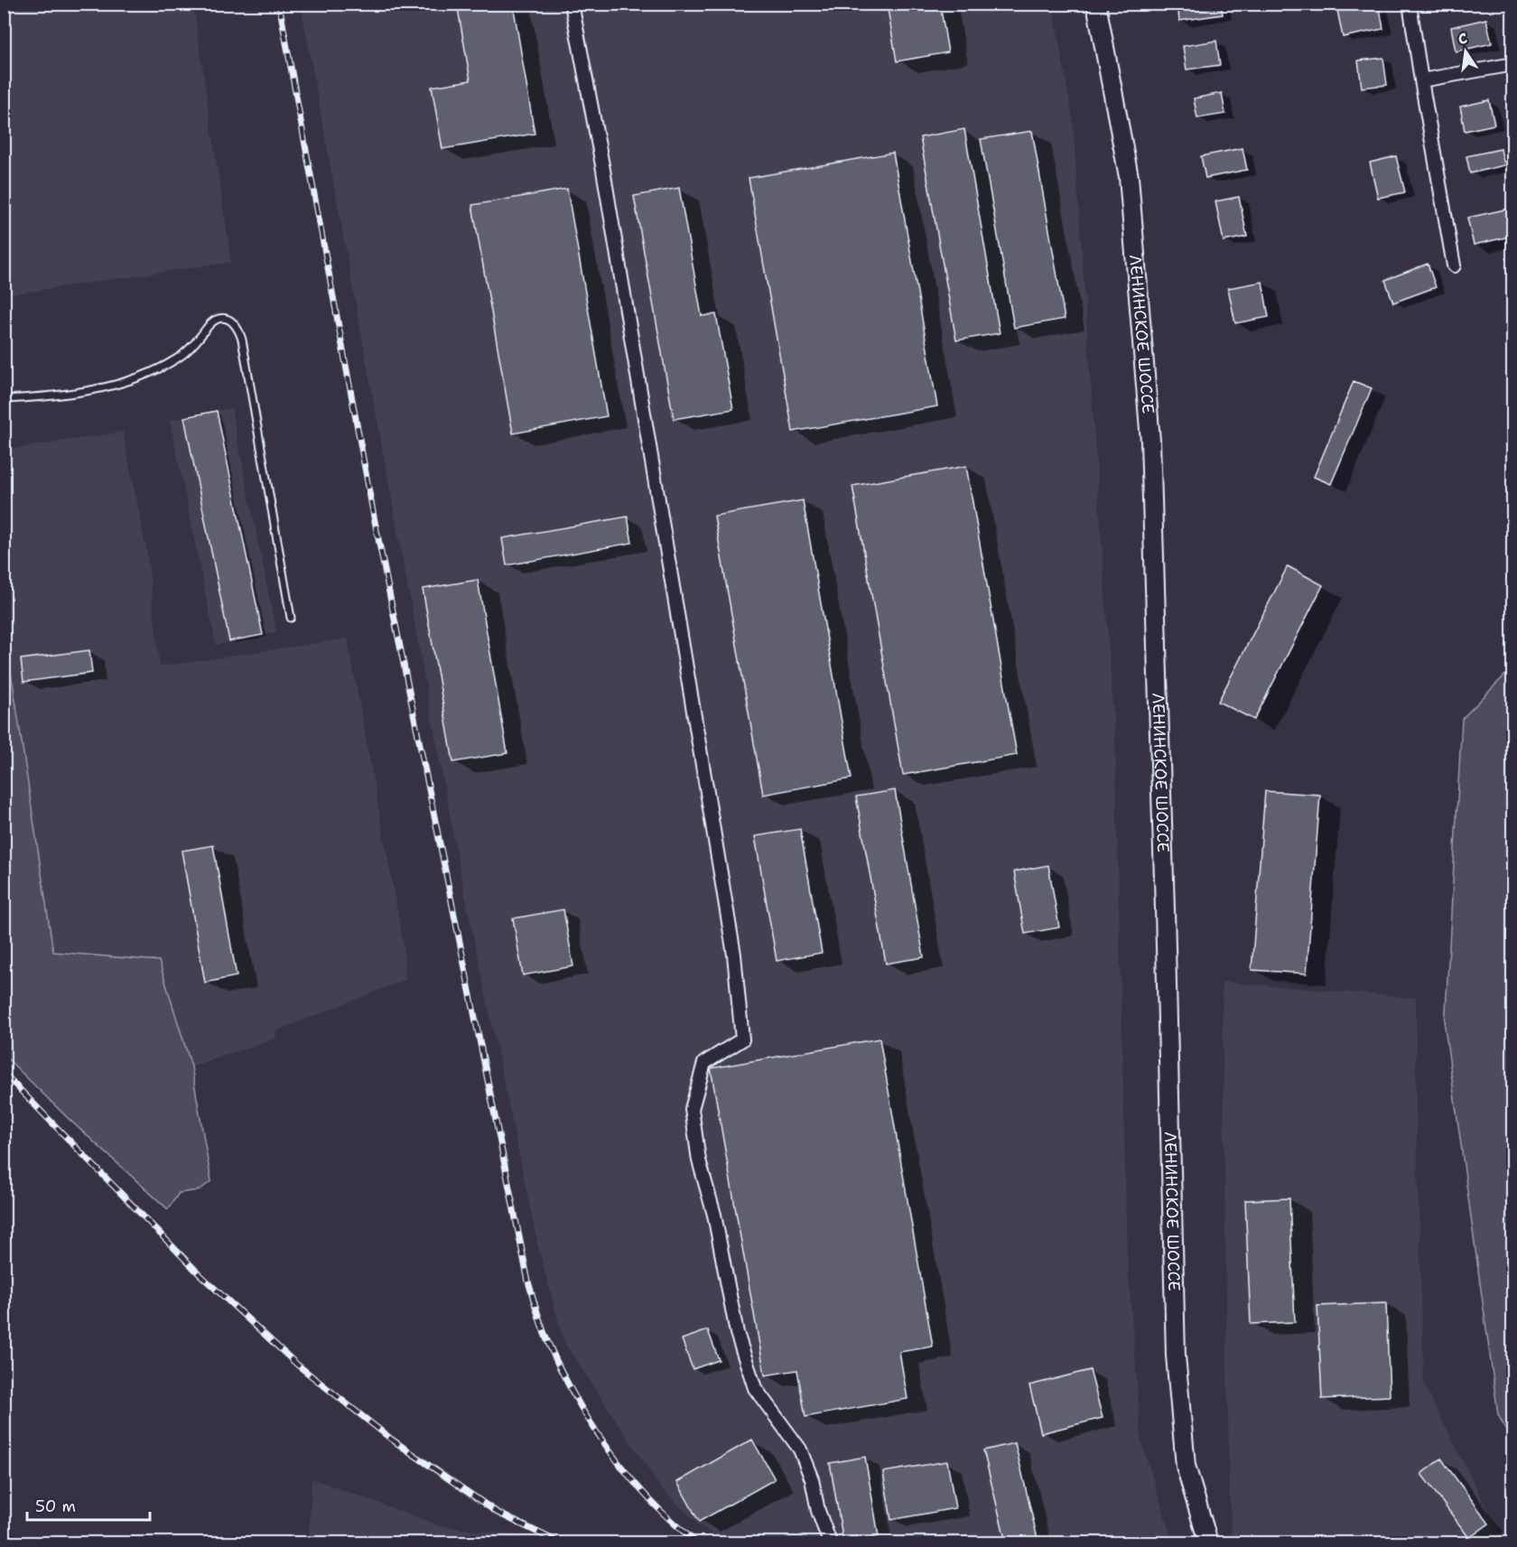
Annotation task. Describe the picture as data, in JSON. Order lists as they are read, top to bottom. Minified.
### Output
{"streets":{"street":["ЛЕНИНСКОЕ ШОССЕ"]},"scale_bar":"50 m","north":"top"}
